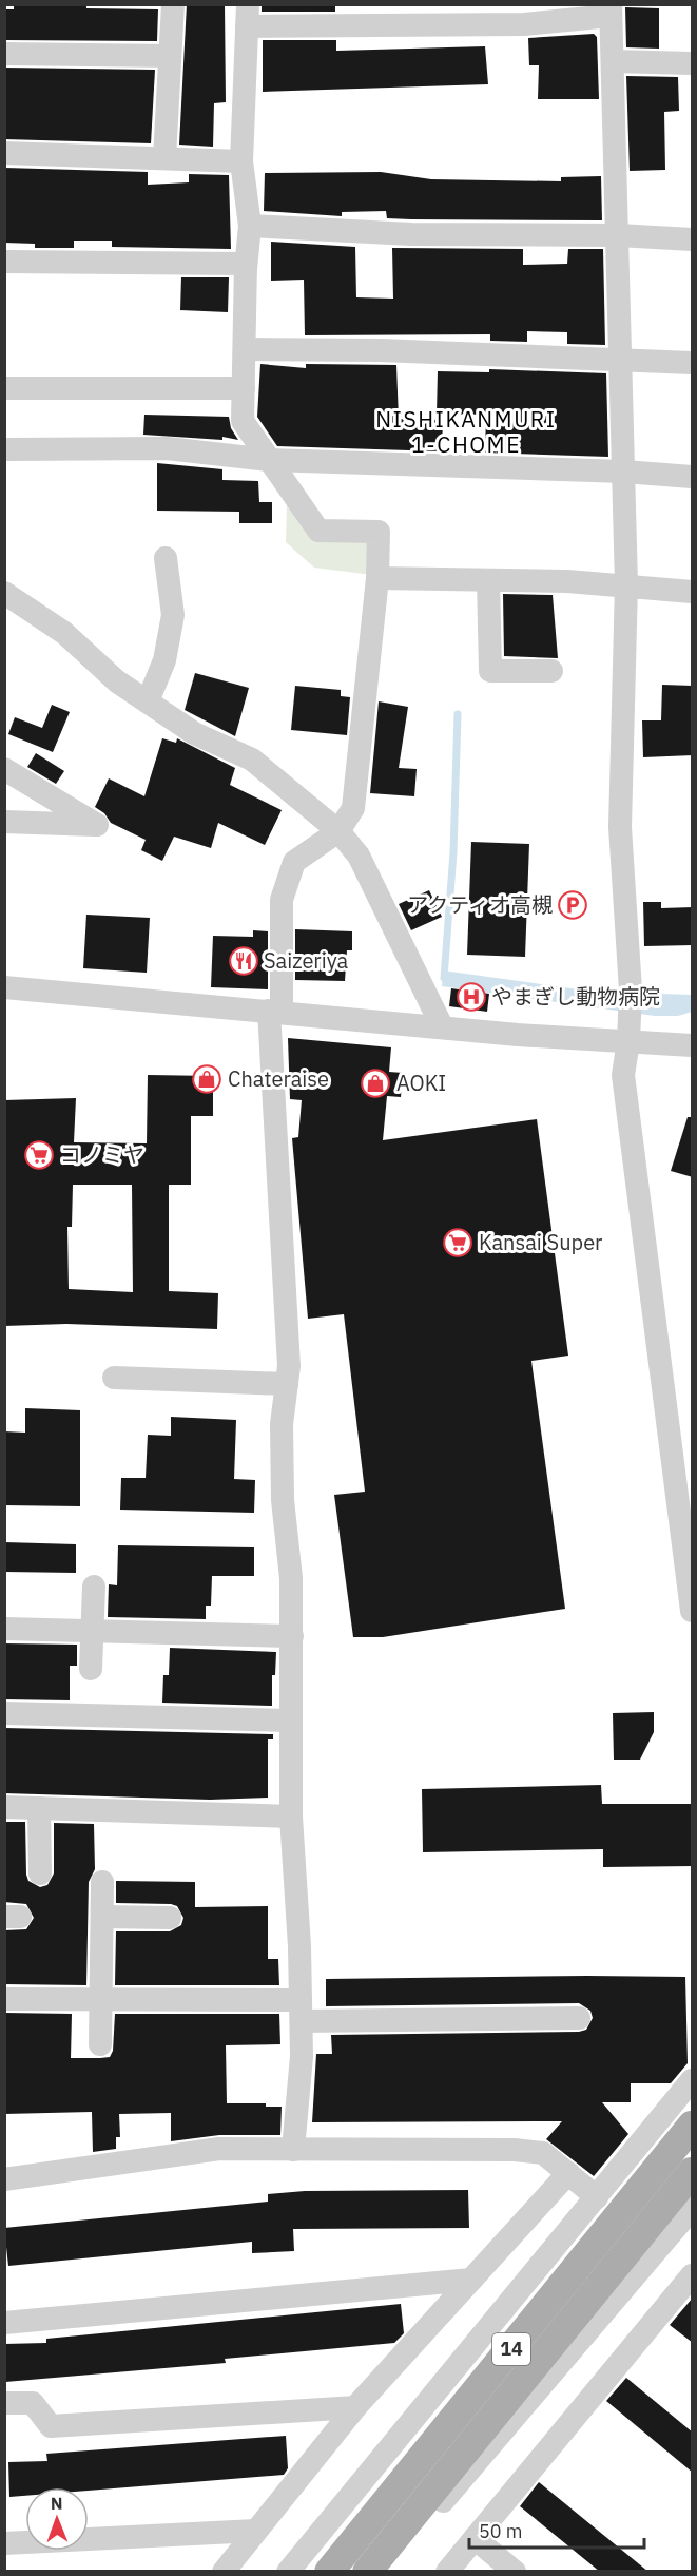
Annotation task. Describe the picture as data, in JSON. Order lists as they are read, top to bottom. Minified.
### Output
{"streets":{"main road":["14"]},"districts":["NISHIKANMURI 1-CHOME"],"places":{"parking":["アクティオ高槻"],"restaurant":["Saizeriya"],"hospital":["やまぎし動物病院"],"shop":["Chateraise","AOKI"],"supermarket":["コノミヤ","Kansai Super"]},"scale_bar":"50 m","north":"top"}
